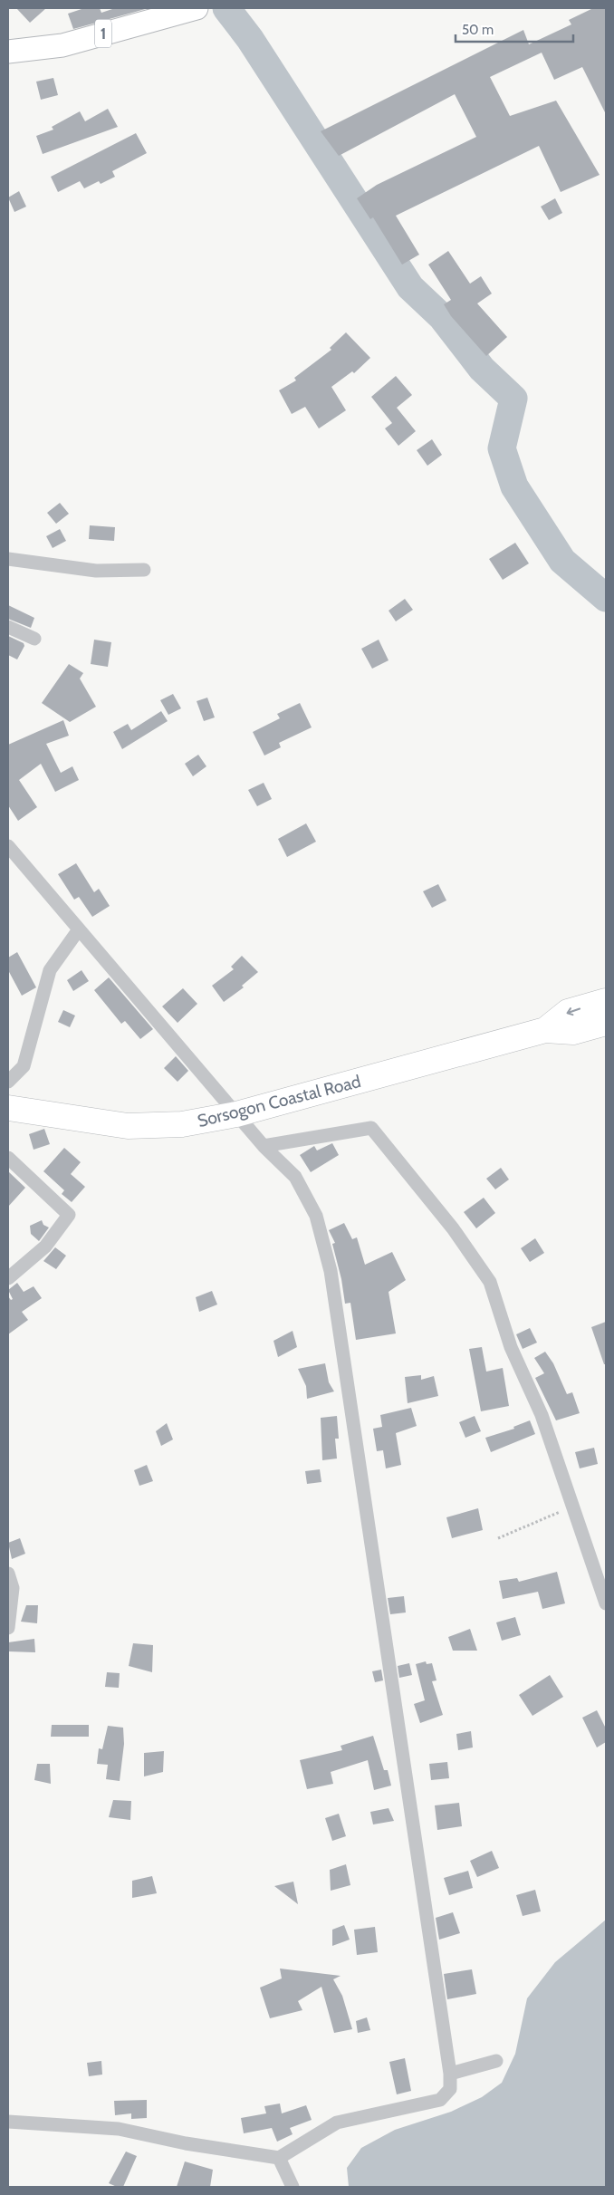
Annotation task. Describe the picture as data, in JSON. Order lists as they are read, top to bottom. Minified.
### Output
{"streets":{"highway":["Sorsogon Coastal Road"],"main road":["1"]},"scale_bar":"50 m"}
